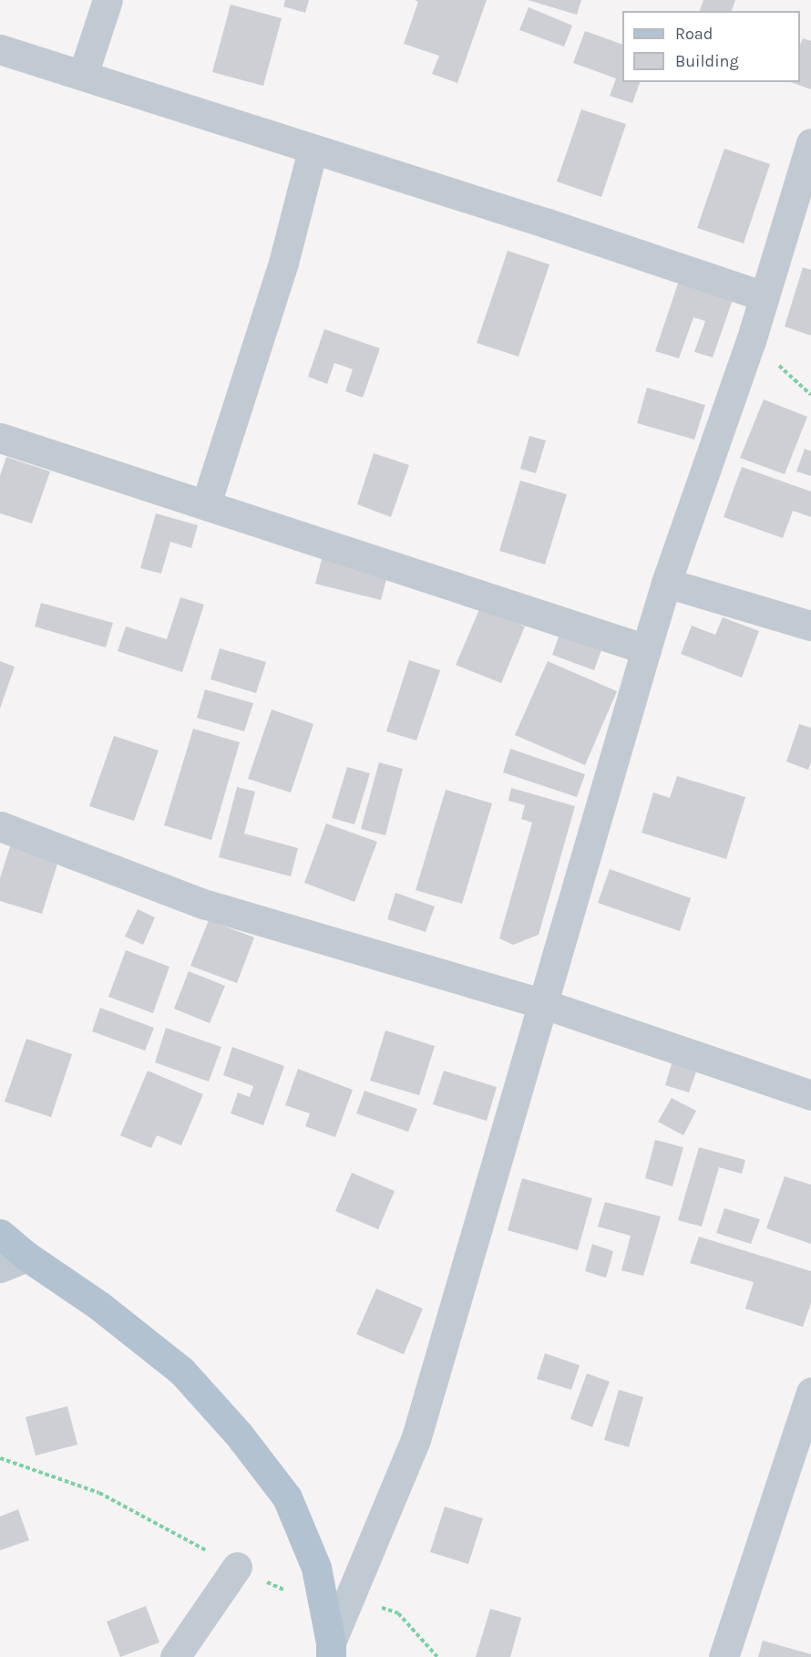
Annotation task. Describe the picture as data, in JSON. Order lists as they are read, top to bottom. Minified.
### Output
{"legend":["Road","Building"]}
